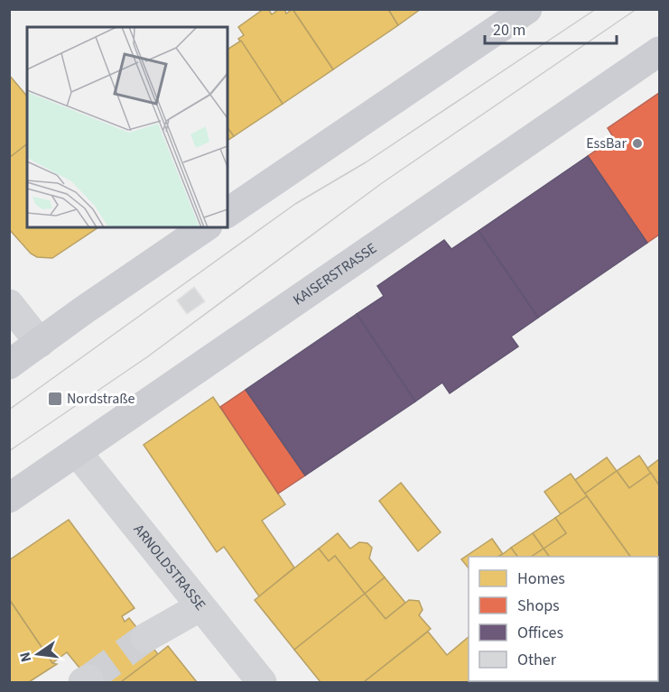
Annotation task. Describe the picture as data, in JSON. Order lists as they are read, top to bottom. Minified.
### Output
{"streets":{"main road":["KAISERSTRASSE"],"street":["ARNOLDSTRASSE"]},"crossings":[["KAISERSTRASSE","ARNOLDSTRASSE"]],"places":{"other":["EssBar"],"transit":["Nordstraße"]},"legend":["Homes","Shops","Offices","Other"],"scale_bar":"20 m","north":"left"}
